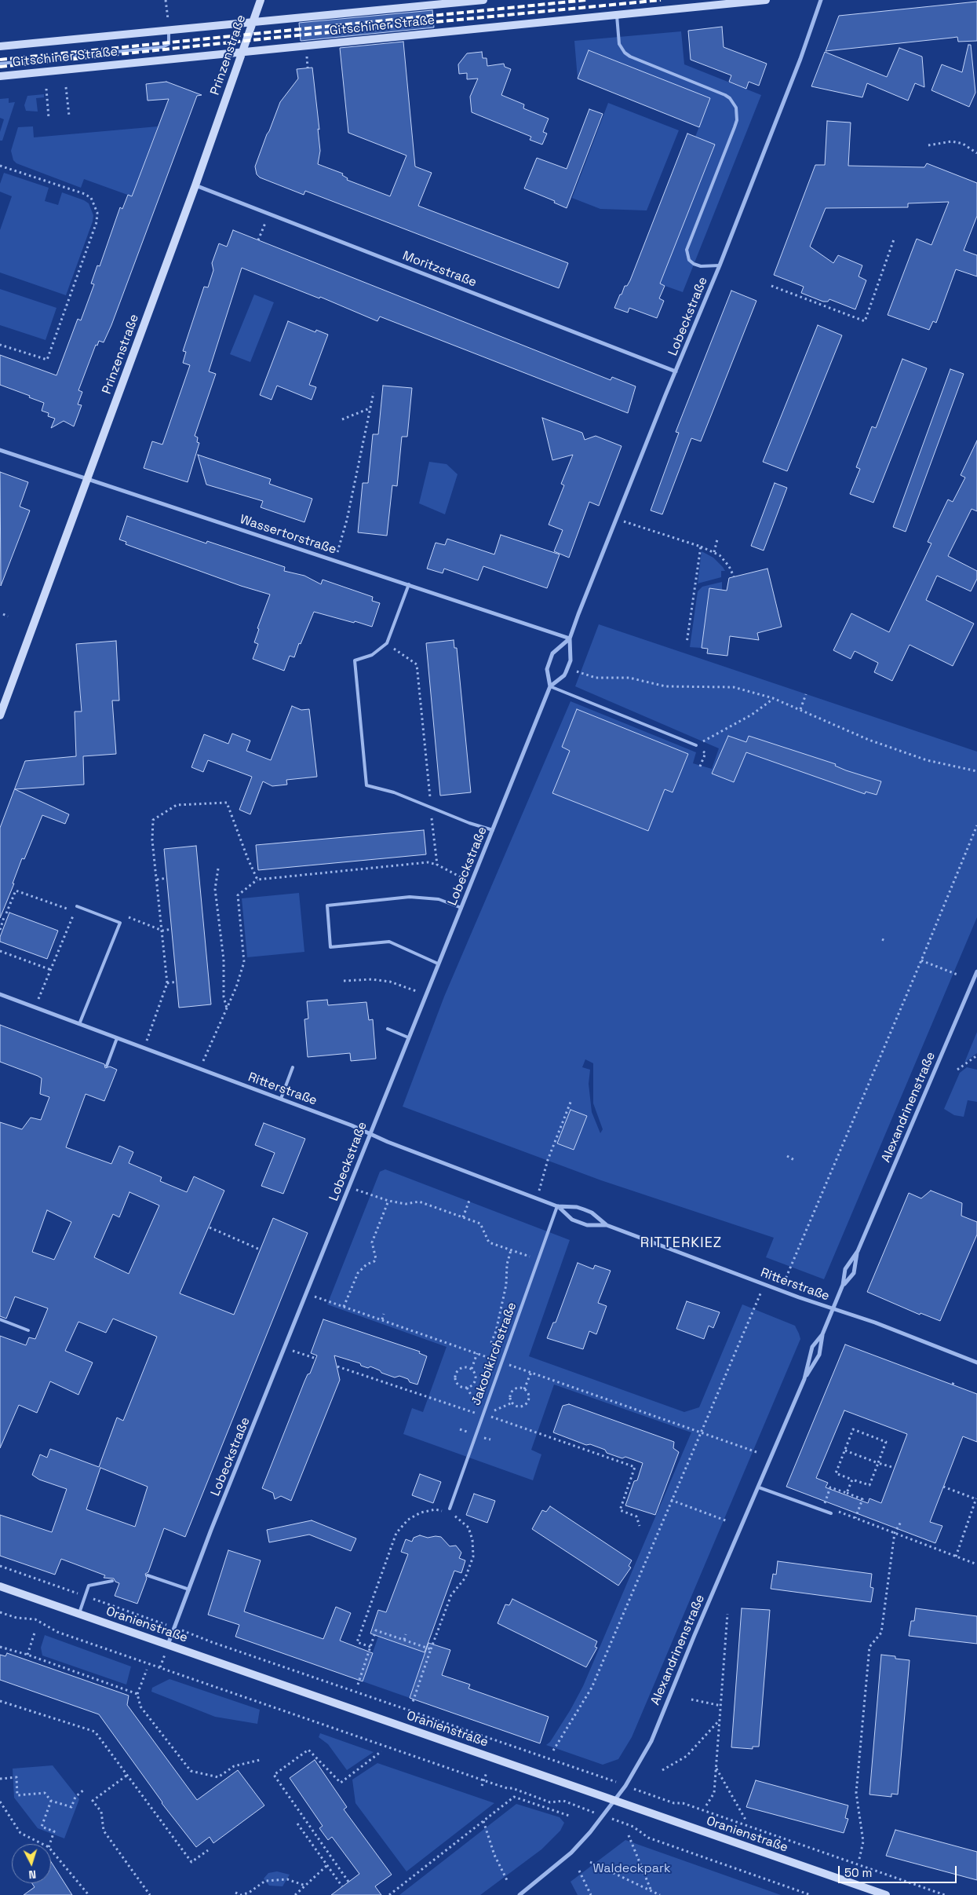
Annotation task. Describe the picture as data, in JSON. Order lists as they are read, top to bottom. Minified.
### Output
{"streets":{"main road":["Gitschiner Straße","Prinzenstraße","Oranienstraße"],"street":["Moritzstraße","Lobeckstraße","Wassertorstraße","Ritterstraße","Alexandrinenstraße"],"lane":["Jakobikirchstraße"]},"crossings":[["Gitschiner Straße","Prinzenstraße"],["Prinzenstraße","Moritzstraße"],["Prinzenstraße","Wassertorstraße"],["Moritzstraße","Lobeckstraße"],["Lobeckstraße","Wassertorstraße"],["Lobeckstraße","Ritterstraße"],["Lobeckstraße","Oranienstraße"],["Ritterstraße","Alexandrinenstraße"],["Ritterstraße","Jakobikirchstraße"],["Alexandrinenstraße","Oranienstraße"]],"districts":["RITTERKIEZ"],"parks":["Waldeckpark"],"scale_bar":"50 m","north":"bottom"}
